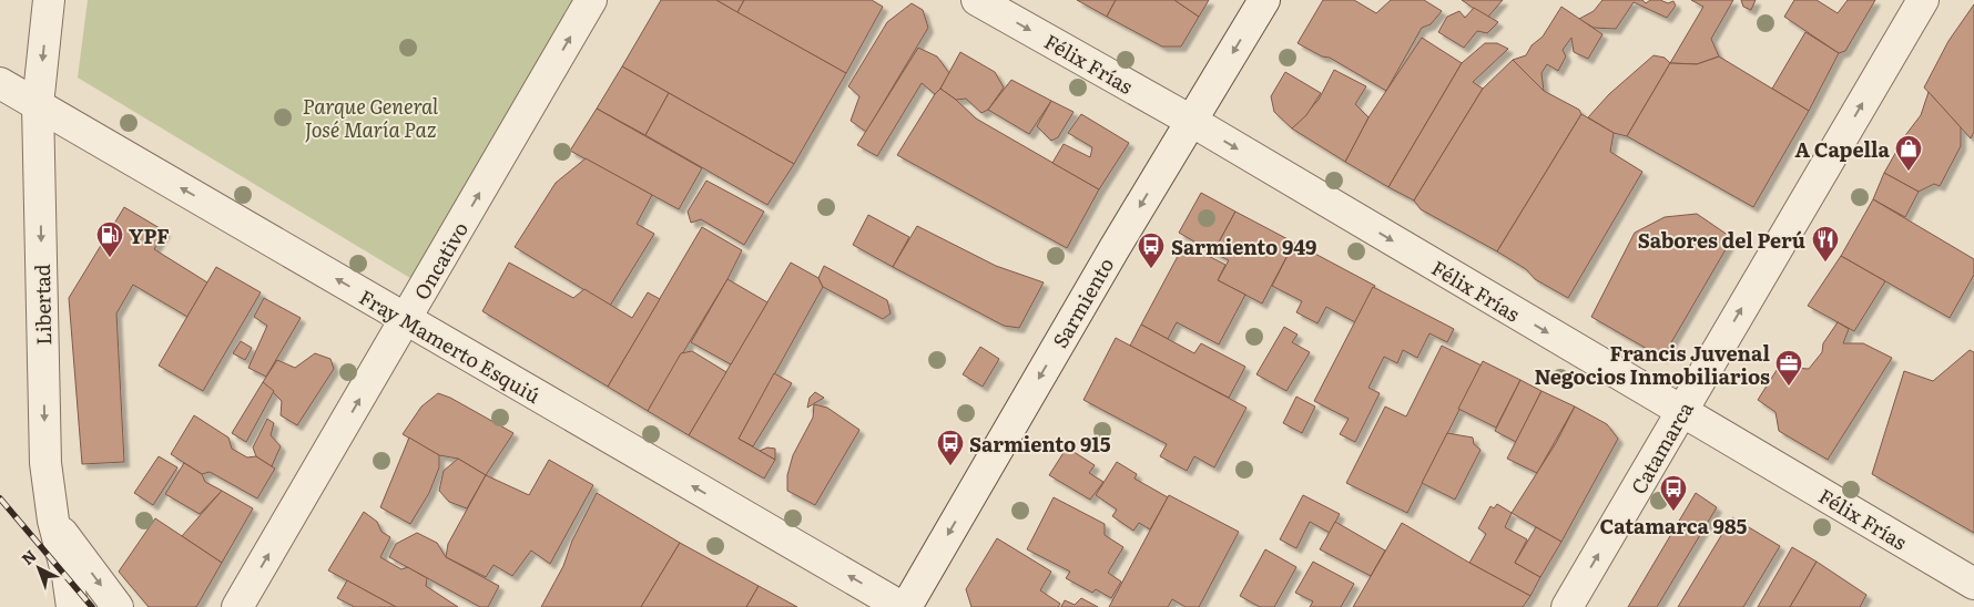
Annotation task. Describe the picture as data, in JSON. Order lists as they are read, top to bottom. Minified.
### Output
{"streets":{"street":["Félix Frías","Oncativo","Sarmiento","Libertad","Fray Mamerto Esquiú","Catamarca"]},"crossings":[["Félix Frías","Sarmiento"],["Félix Frías","Catamarca"],["Oncativo","Fray Mamerto Esquiú"],["Libertad","Fray Mamerto Esquiú"]],"one_way":["Félix Frías","Oncativo","Sarmiento","Libertad","Fray Mamerto Esquiú","Catamarca"],"parks":["Parque General José María Paz"],"places":{"shop":["A Capella"],"fuel station":["YPF"],"restaurant":["Sabores del Perú"],"bus stop":["Sarmiento 949","Sarmiento 915","Catamarca 985"],"office":["Francis Juvenal Negocios Inmobiliarios"]},"north":"top left"}
